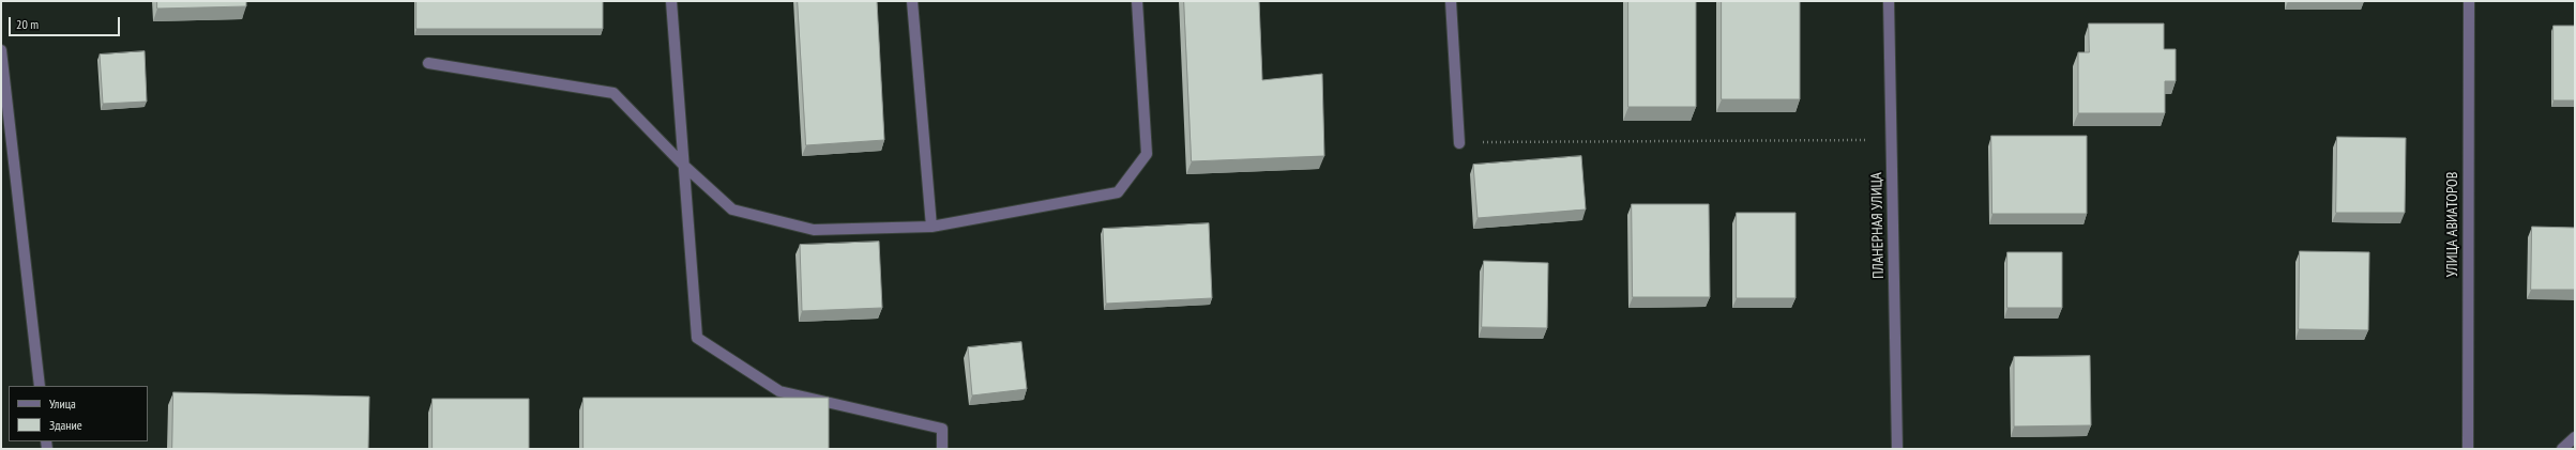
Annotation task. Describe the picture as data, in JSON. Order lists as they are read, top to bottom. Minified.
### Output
{"streets":{"street":["УЛИЦА АВИАТОРОВ","ПЛАНЕРНАЯ УЛИЦА"]},"legend":["Улица","Здание"],"scale_bar":"20 m"}
